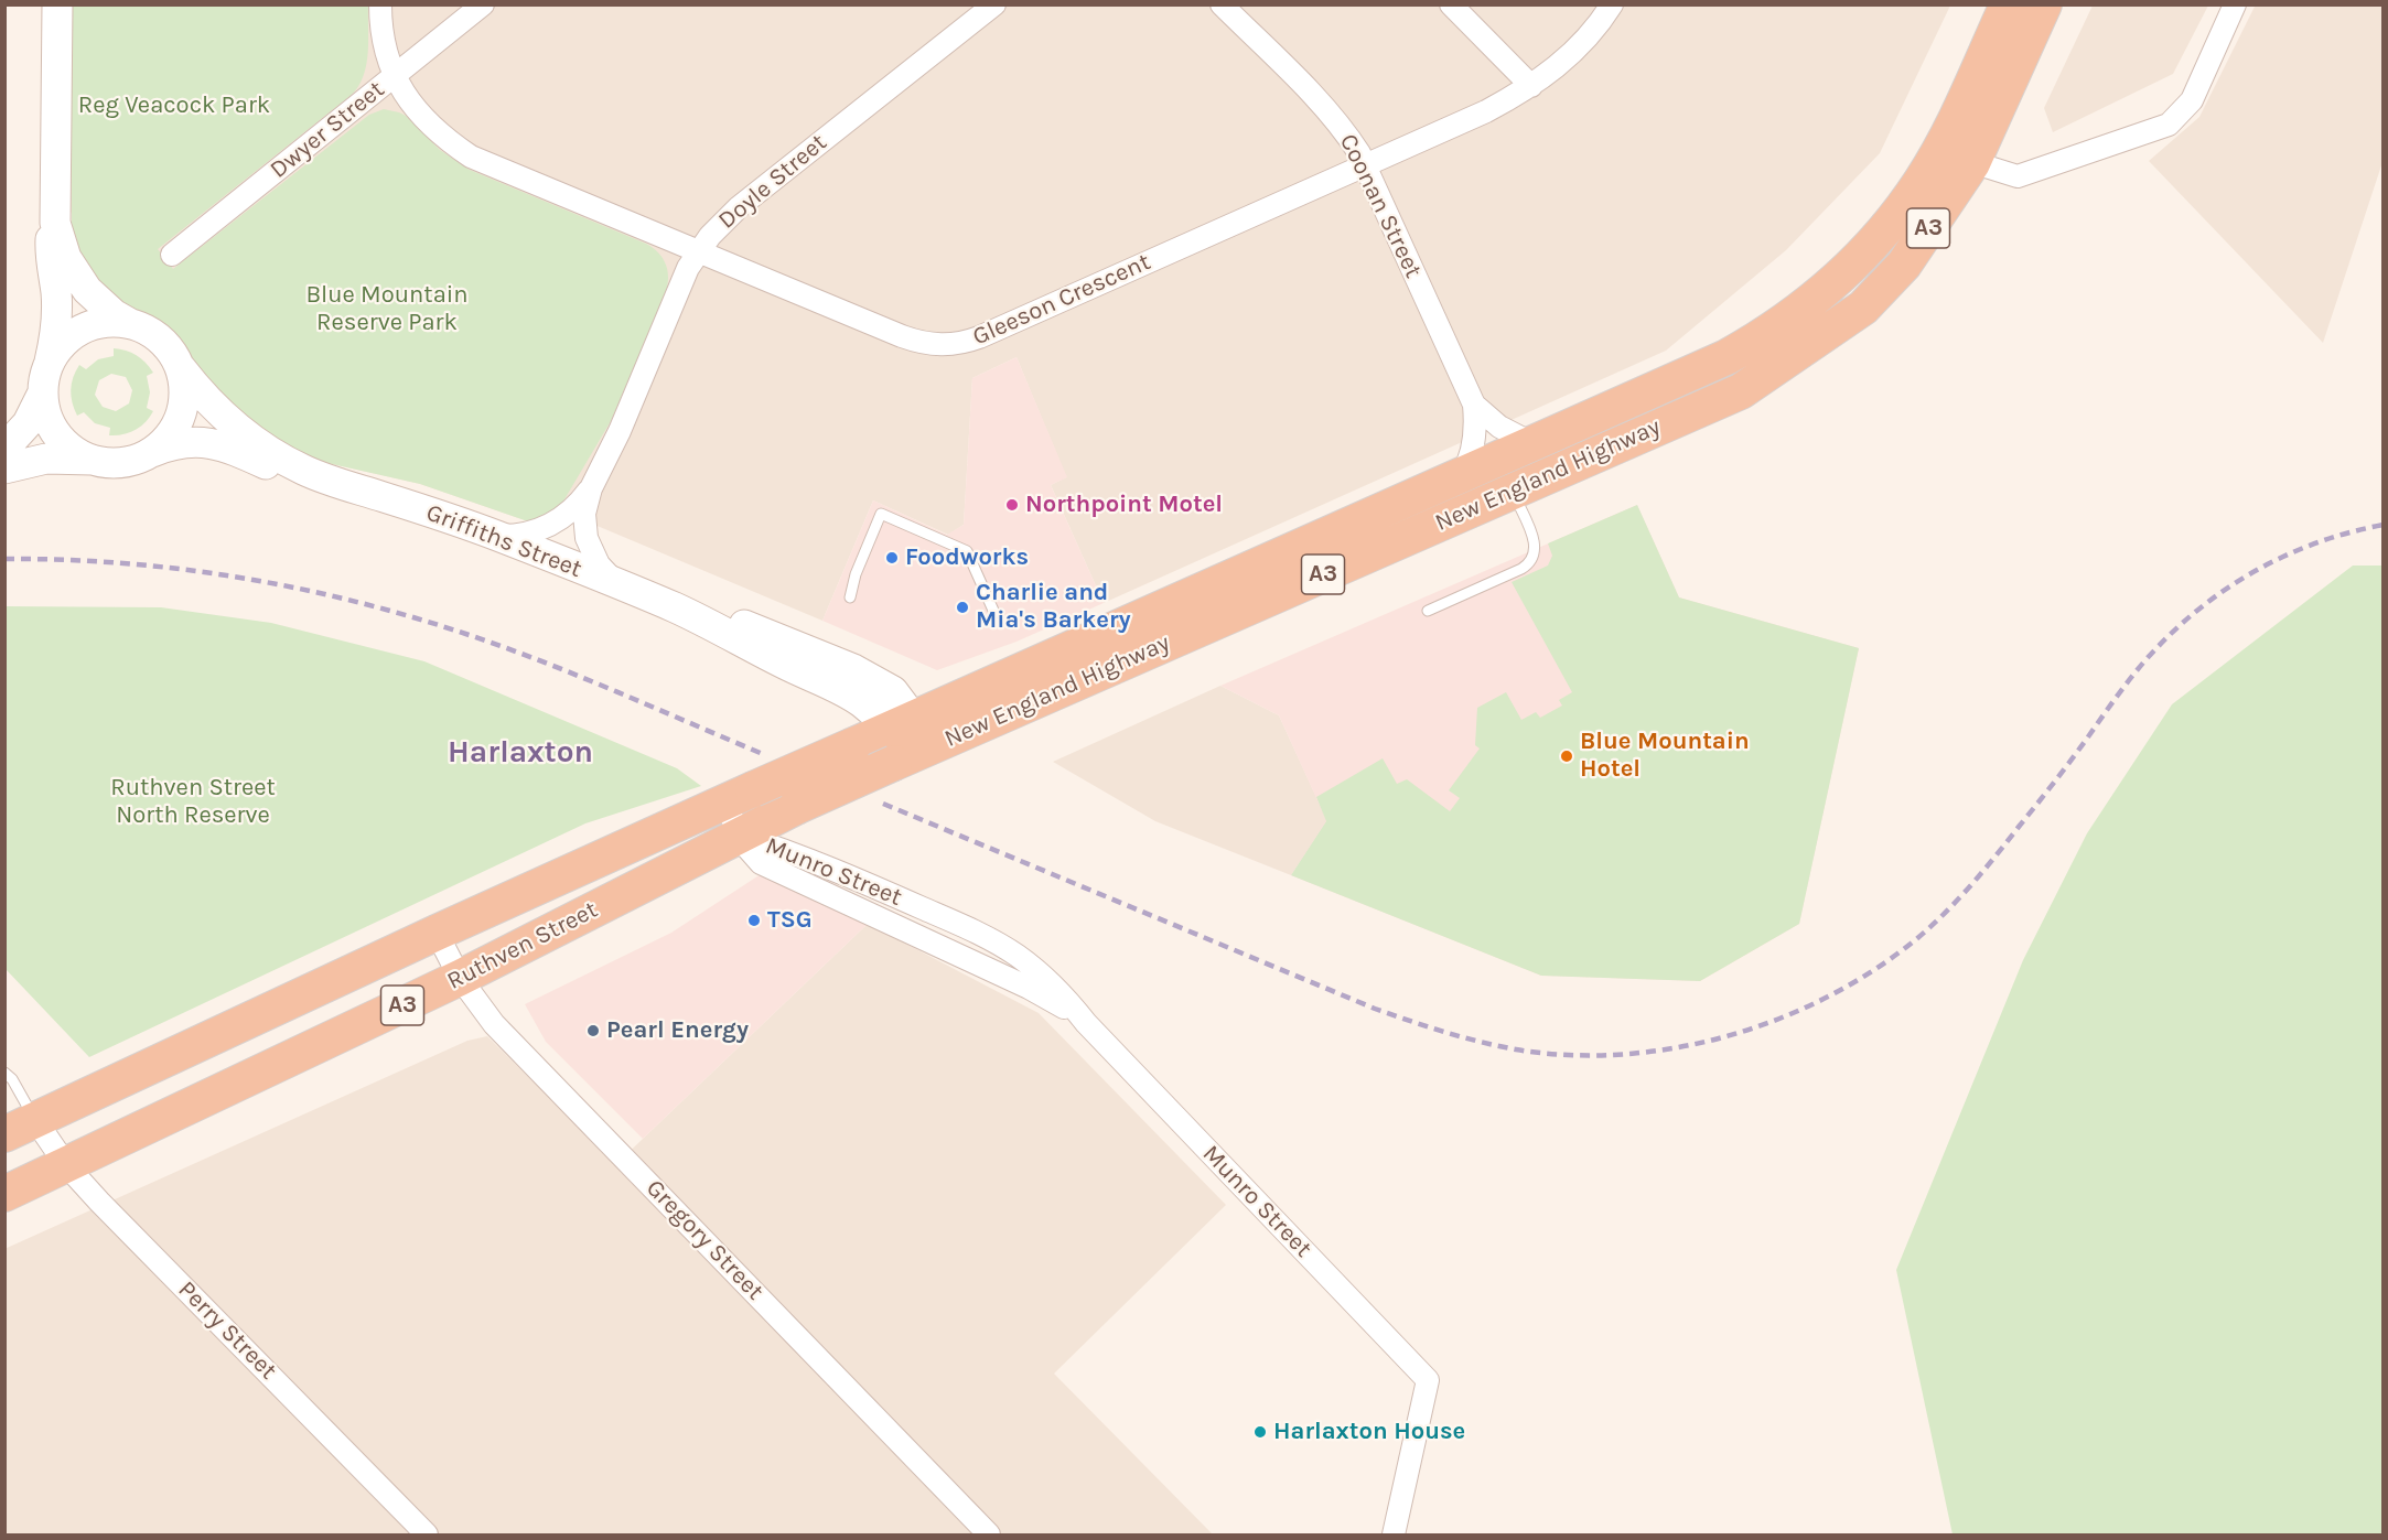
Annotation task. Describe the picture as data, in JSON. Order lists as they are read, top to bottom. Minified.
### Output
{"streets":{"highway":["A3","New England Highway","Ruthven Street"],"main road":["Griffiths Street"],"street":["Dwyer Street","Doyle Street","Coonan Street","Gleeson Crescent","Munro Street","Gregory Street","Perry Street"]},"crossings":[["Dwyer Street","Gleeson Crescent"],["Doyle Street","Gleeson Crescent"],["Doyle Street","Griffiths Street"],["Coonan Street","Gleeson Crescent"],["Coonan Street","New England Highway"],["New England Highway","Griffiths Street"],["New England Highway","Ruthven Street"],["Griffiths Street","Ruthven Street"],["Munro Street","Ruthven Street"],["Ruthven Street","Gregory Street"],["Ruthven Street","Perry Street"]],"districts":["Harlaxton"],"parks":["Reg Veacock Park","Blue Mountain Reserve Park","Ruthven Street North Reserve"],"places":["Northpoint Motel","Foodworks","Charlie and Mia's Barkery","Blue Mountain Hotel","TSG","Pearl Energy","Harlaxton House"]}
